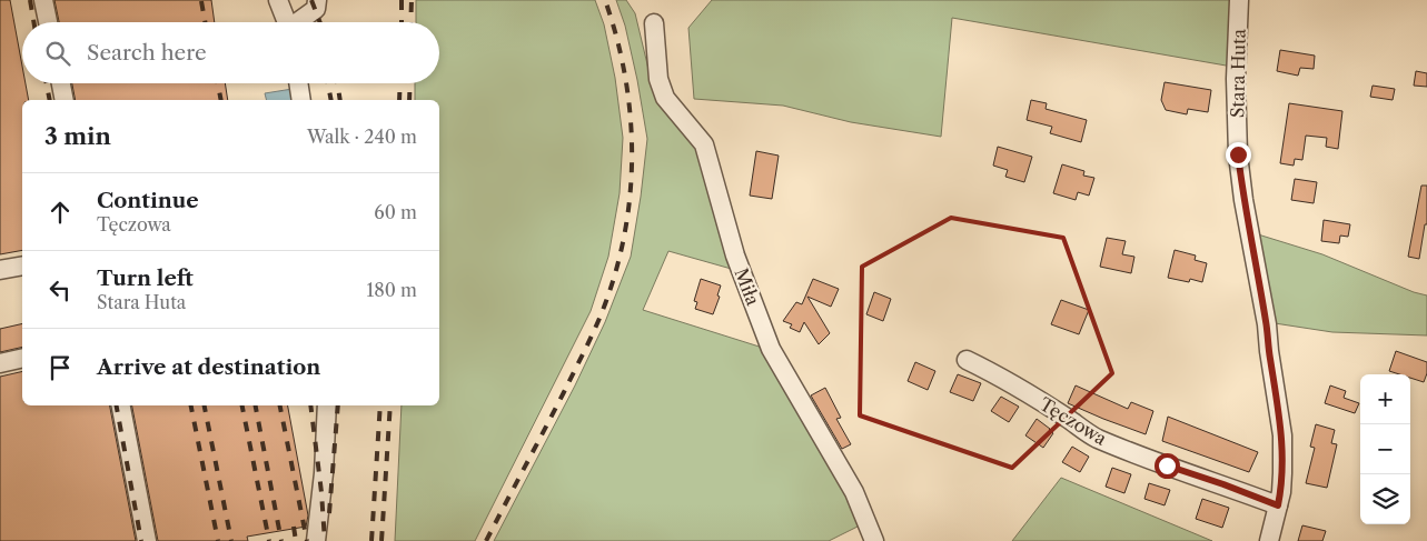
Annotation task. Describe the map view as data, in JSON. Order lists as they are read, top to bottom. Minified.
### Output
{"streets":{"street":["Stara Huta","Miła","Tęczowa"]},"crossings":[["Stara Huta","Tęczowa"]],"page":{"search":"Search here","heading":["3 min","Walk · 240 m"],"list":[["Continue","Tęczowa","60 m"],["Turn left","Stara Huta","180 m"],"Arrive at destination"],"map_buttons":["+","−"]}}
